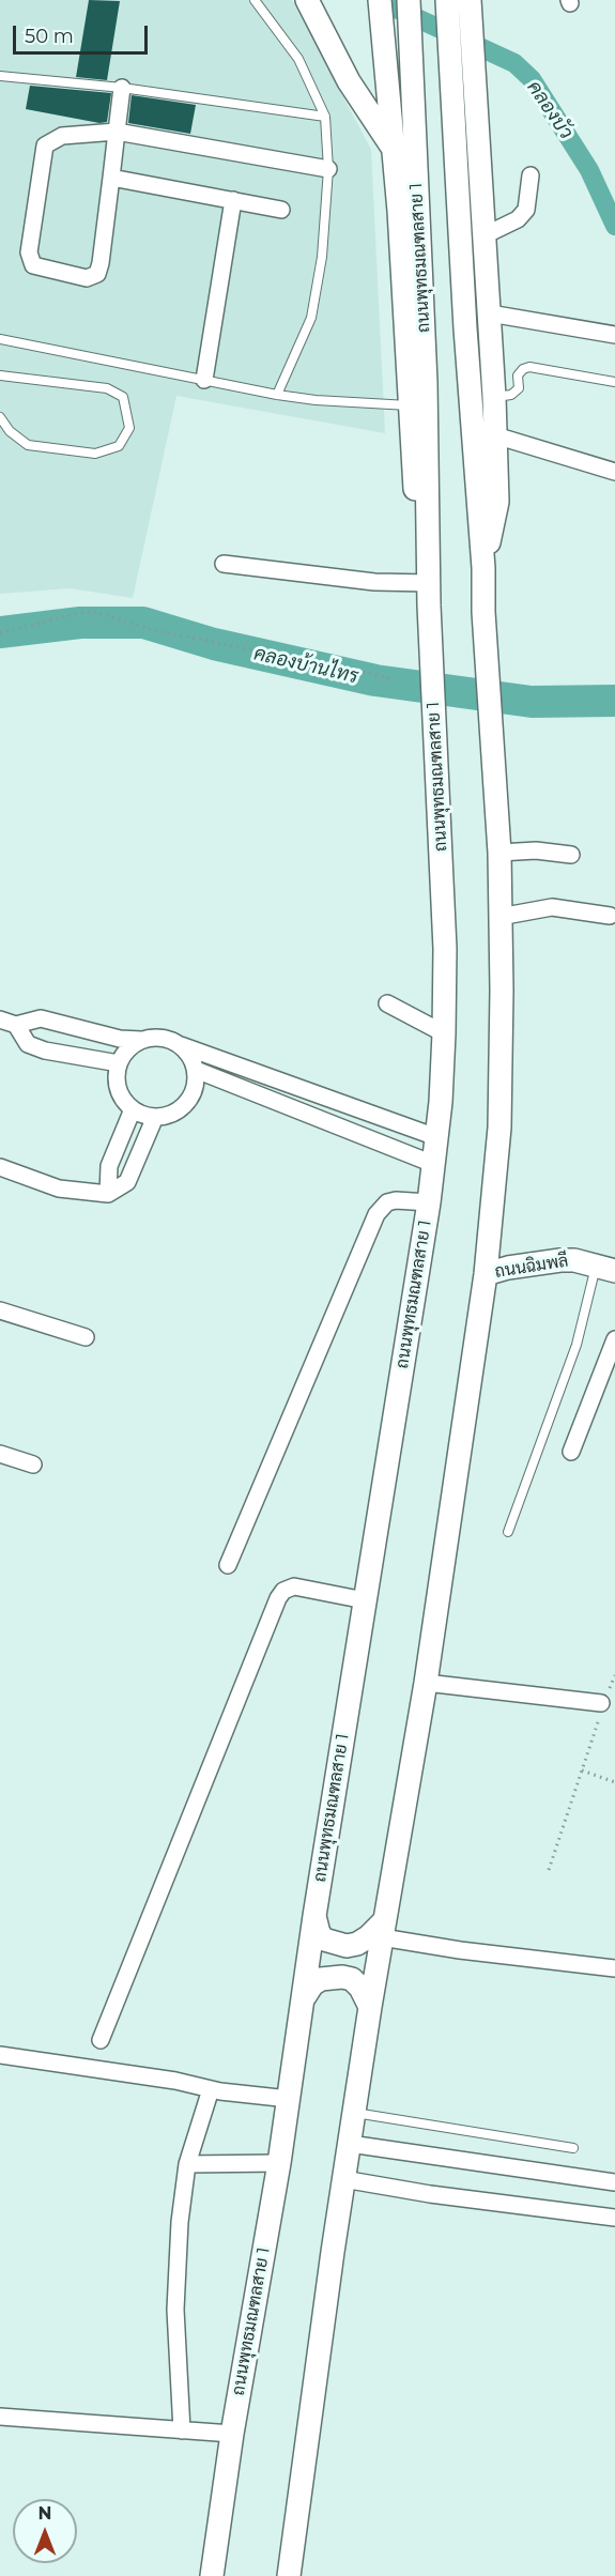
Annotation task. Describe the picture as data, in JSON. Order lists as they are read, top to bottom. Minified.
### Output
{"streets":{"main road":["ถนนพุทธมณฑลสาย 1","ถนนฉิมพลี"]},"water":["คลองบัว","คลองบ้านไทร"],"scale_bar":"50 m","north":"top"}
